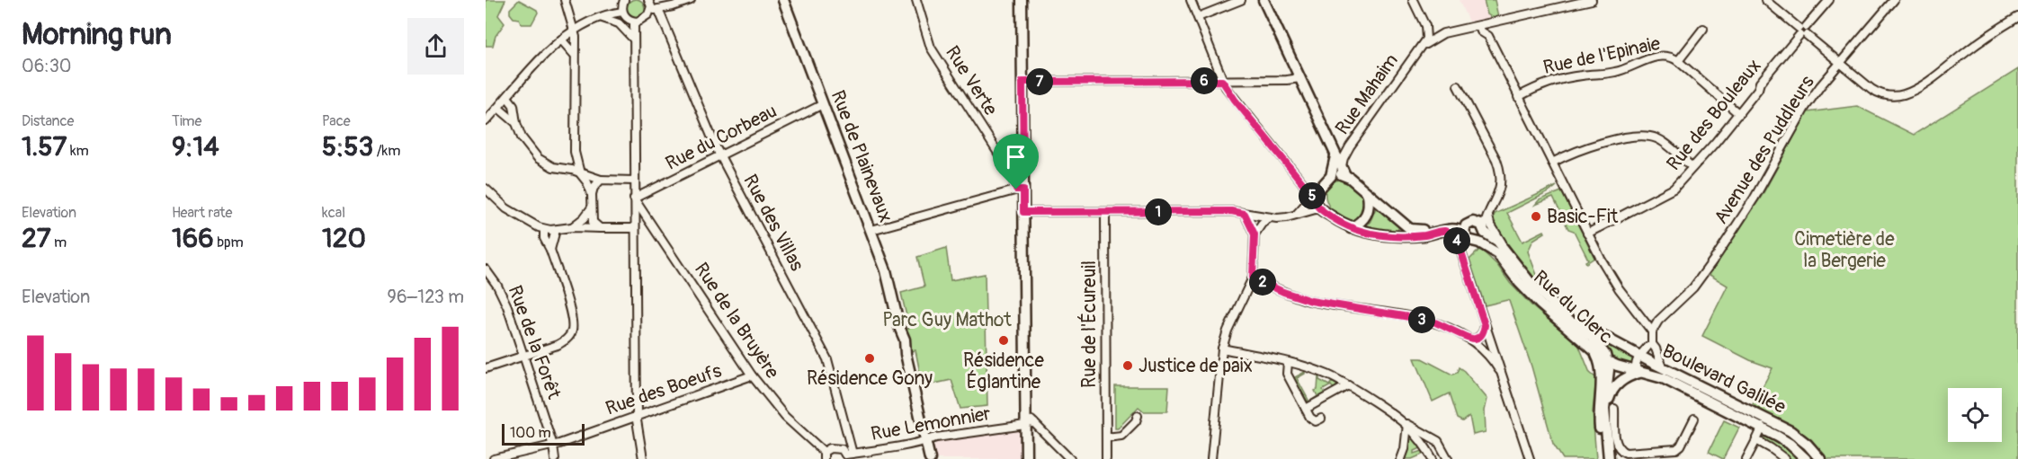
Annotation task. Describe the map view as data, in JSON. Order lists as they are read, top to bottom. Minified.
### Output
{"streets":{"street":["Rue de l'Epinaie","Rue Verte","Rue Mahaim","Rue des Bouleaux","Rue du Corbeau","Avenue des Puddleurs","Rue de Plainevaux","Rue des Villas","Rue du Clerc","Rue de la Bruyère","Rue de l'Écureuil","Rue de la Forêt","Boulevard Galilée","Rue des Boeufs","Rue Lemonnier"]},"crossings":[["Rue de l'Epinaie","Rue des Bouleaux"],["Rue du Corbeau","Rue de Plainevaux"],["Rue du Corbeau","Rue des Villas"],["Rue du Corbeau","Rue de la Bruyère"],["Rue de Plainevaux","Rue Lemonnier"],["Rue des Villas","Rue Lemonnier"],["Rue du Clerc","Boulevard Galilée"],["Rue de la Bruyère","Rue des Boeufs"],["Rue de la Bruyère","Rue Lemonnier"],["Rue de la Forêt","Rue des Boeufs"]],"parks":["Cimetière de la Bergerie","Parc Guy Mathot"],"places":["Basic-Fit","Résidence Églantine","Résidence Gony","Justice de paix"],"scale_bar":"100 m","page":{"heading":["Morning run","06:30"],"pins":["6","7","5","1","4","2","3"],"stats":[["Distance","1.57 km"],["Time","9:14"],["Pace","5:53 /km"],["Elevation","27 m"],["Heart rate","166 bpm"],["kcal","120"]],"chart":["Elevation","96–123 m"],"scale":"100 m"}}
